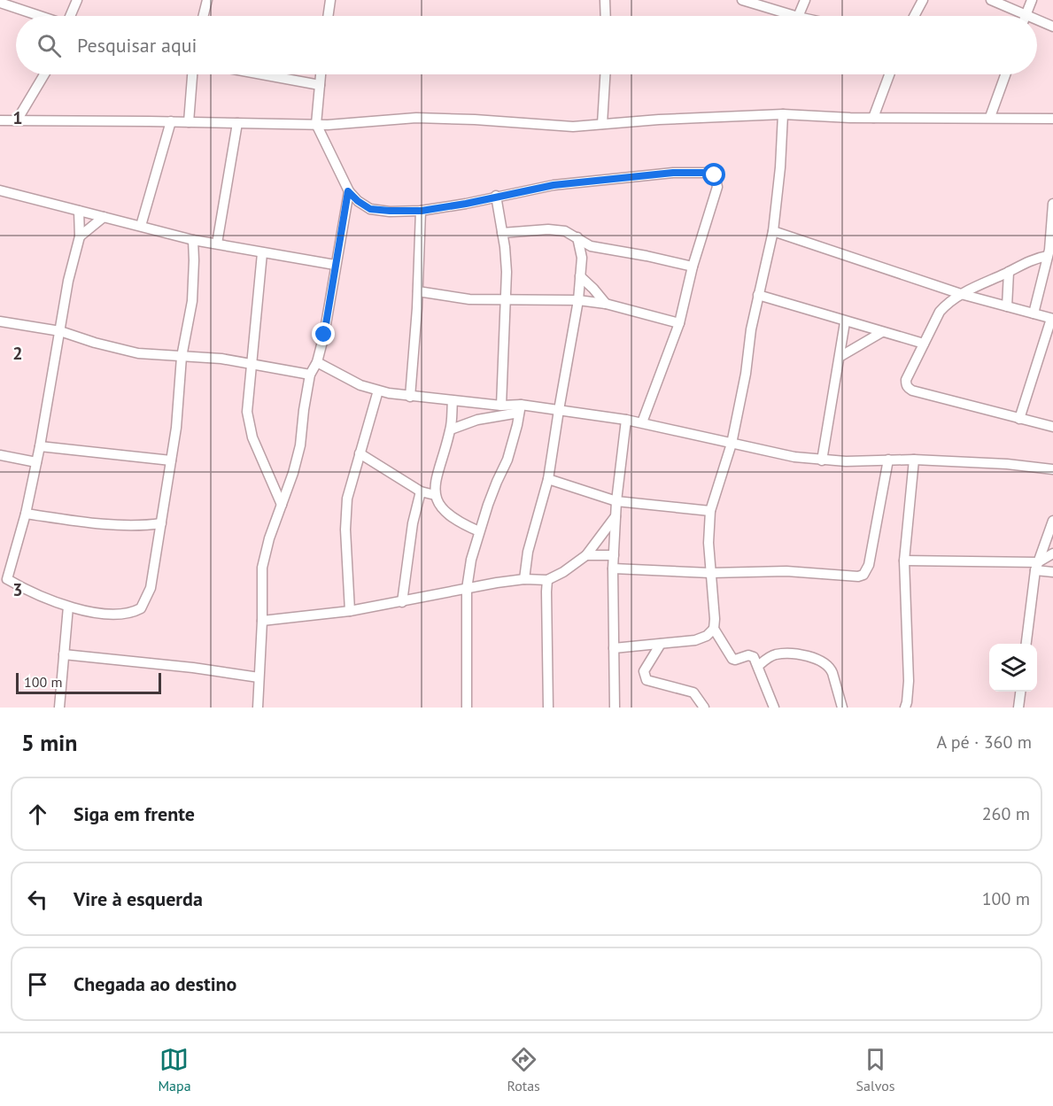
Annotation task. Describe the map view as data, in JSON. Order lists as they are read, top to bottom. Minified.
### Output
{"scale_bar":"100 m","page":{"search":"Pesquisar aqui","scale":"100 m","heading":["5 min","A pé · 360 m"],"list":[["Siga em frente","260 m"],["Vire à esquerda","100 m"],"Chegada ao destino"],"nav":["Mapa","Rotas","Salvos"]},"grid":{"rows":["1","2","3"]}}
